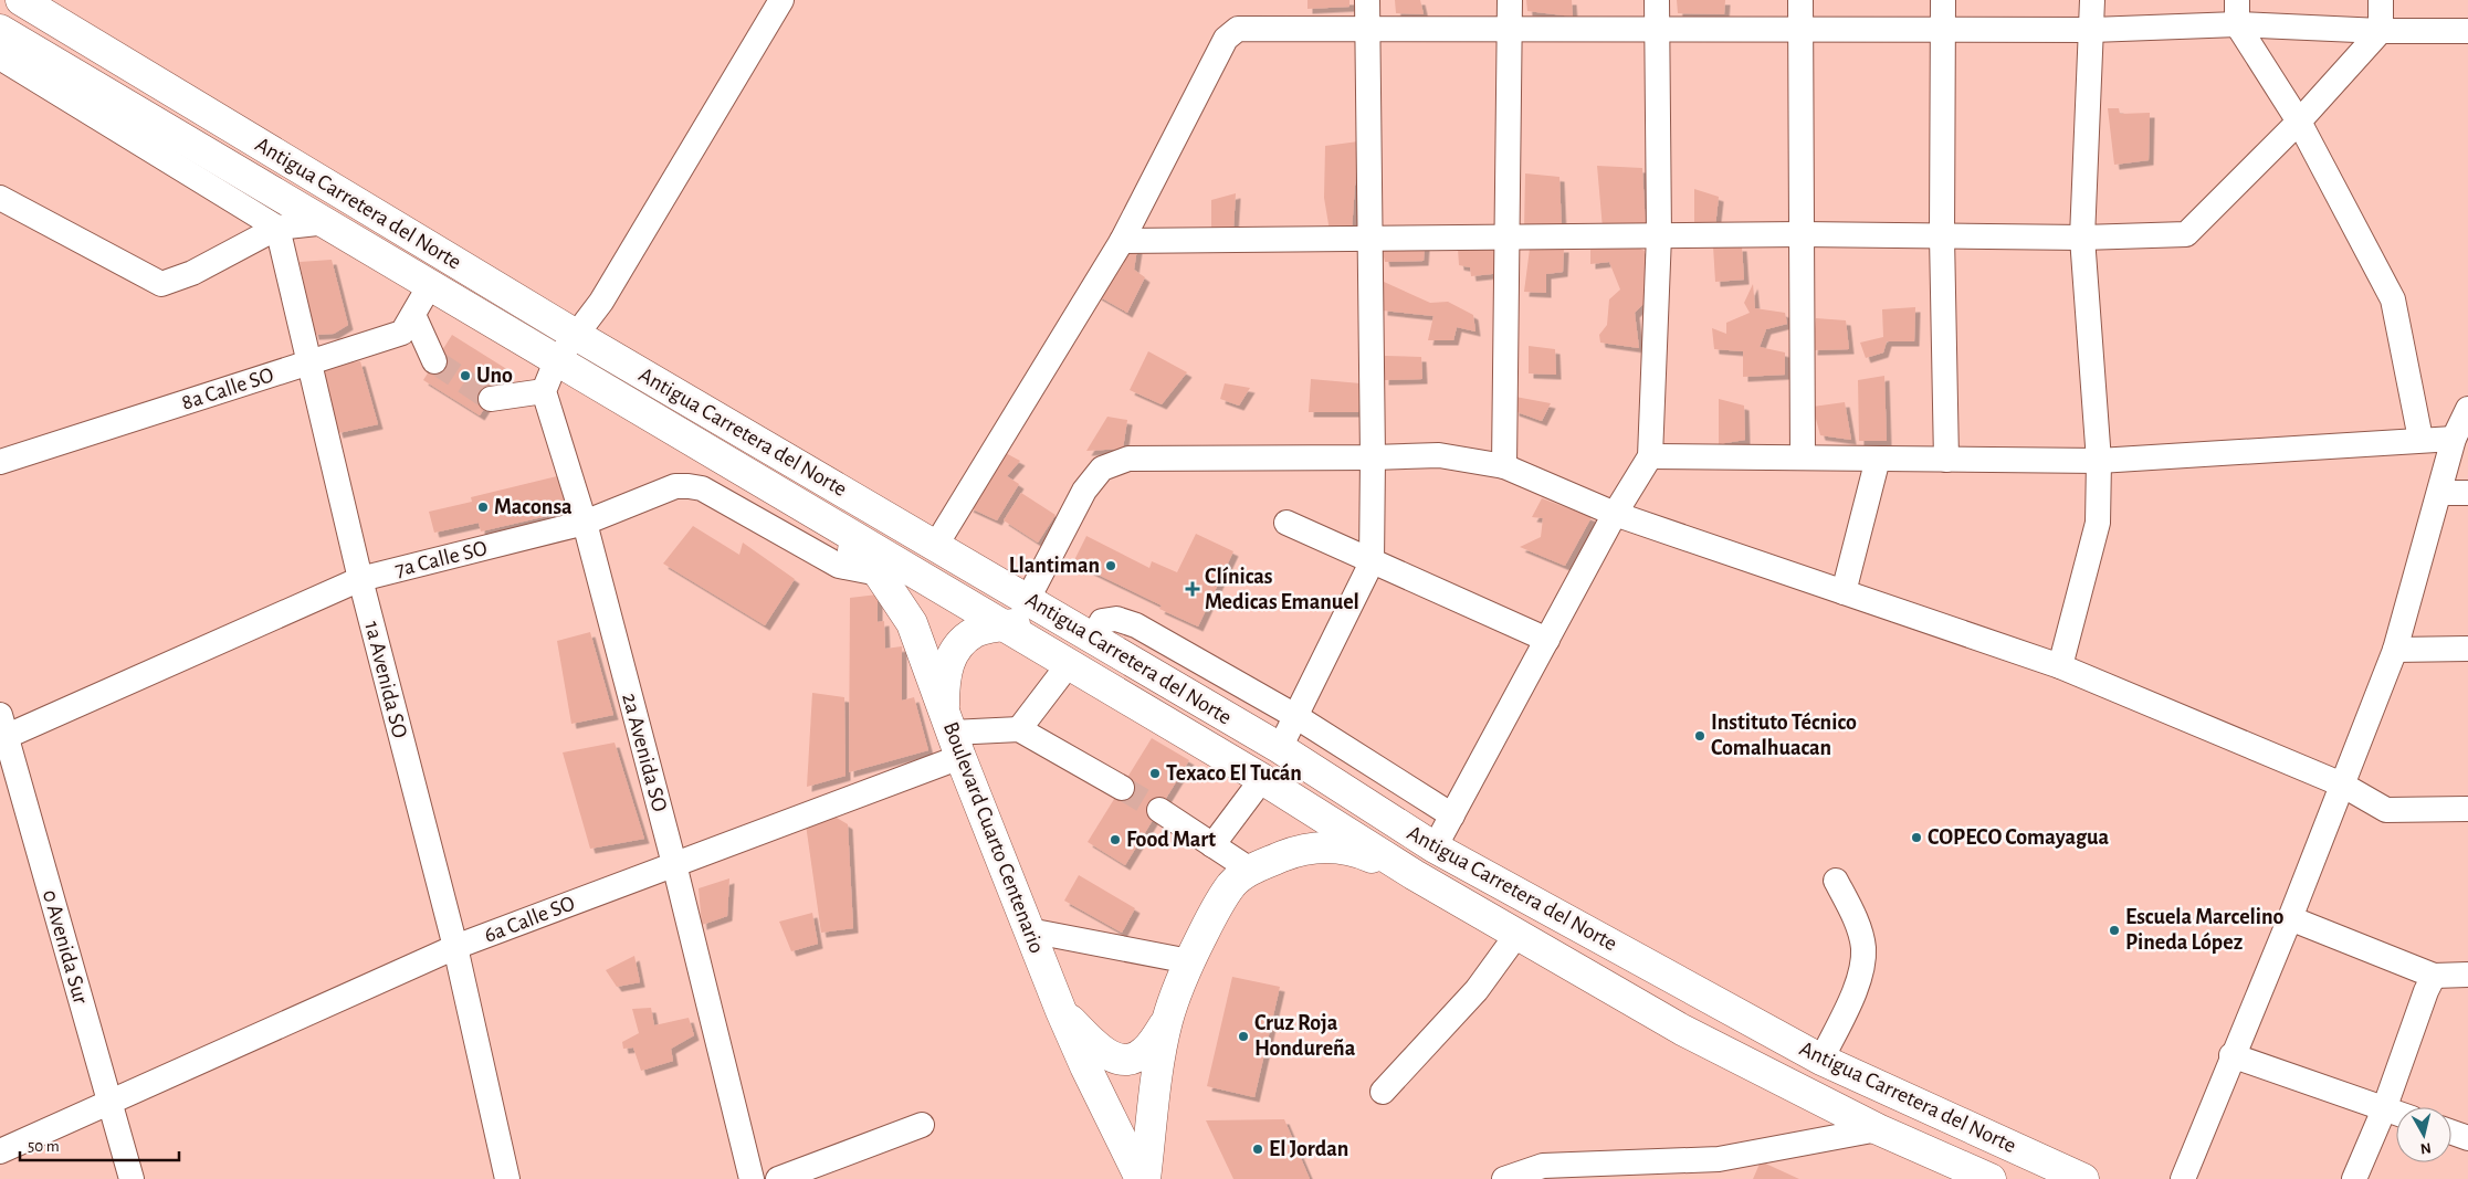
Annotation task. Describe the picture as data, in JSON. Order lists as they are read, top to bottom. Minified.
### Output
{"streets":{"main road":["Antigua Carretera del Norte","Boulevard Cuarto Centenario"],"street":["8a Calle SO","7a Calle SO","1a Avenida SO","2a Avenida SO","6a Calle SO","0 Avenida Sur"]},"crossings":[["Antigua Carretera del Norte","8a Calle SO"],["Antigua Carretera del Norte","Boulevard Cuarto Centenario"],["8a Calle SO","1a Avenida SO"],["7a Calle SO","1a Avenida SO"],["7a Calle SO","2a Avenida SO"],["7a Calle SO","Boulevard Cuarto Centenario"],["7a Calle SO","0 Avenida Sur"],["1a Avenida SO","6a Calle SO"],["2a Avenida SO","6a Calle SO"],["Boulevard Cuarto Centenario","6a Calle SO"],["6a Calle SO","0 Avenida Sur"]],"places":{"other":["Uno","Maconsa","Llantiman","Instituto Técnico Comalhuacan","Texaco El Tucán","COPECO Comayagua","Food Mart","Escuela Marcelino Pineda López","Cruz Roja Hondureña","El Jordan"],"health":["Clínicas Medicas Emanuel"]},"scale_bar":"50 m","north":"bottom"}
